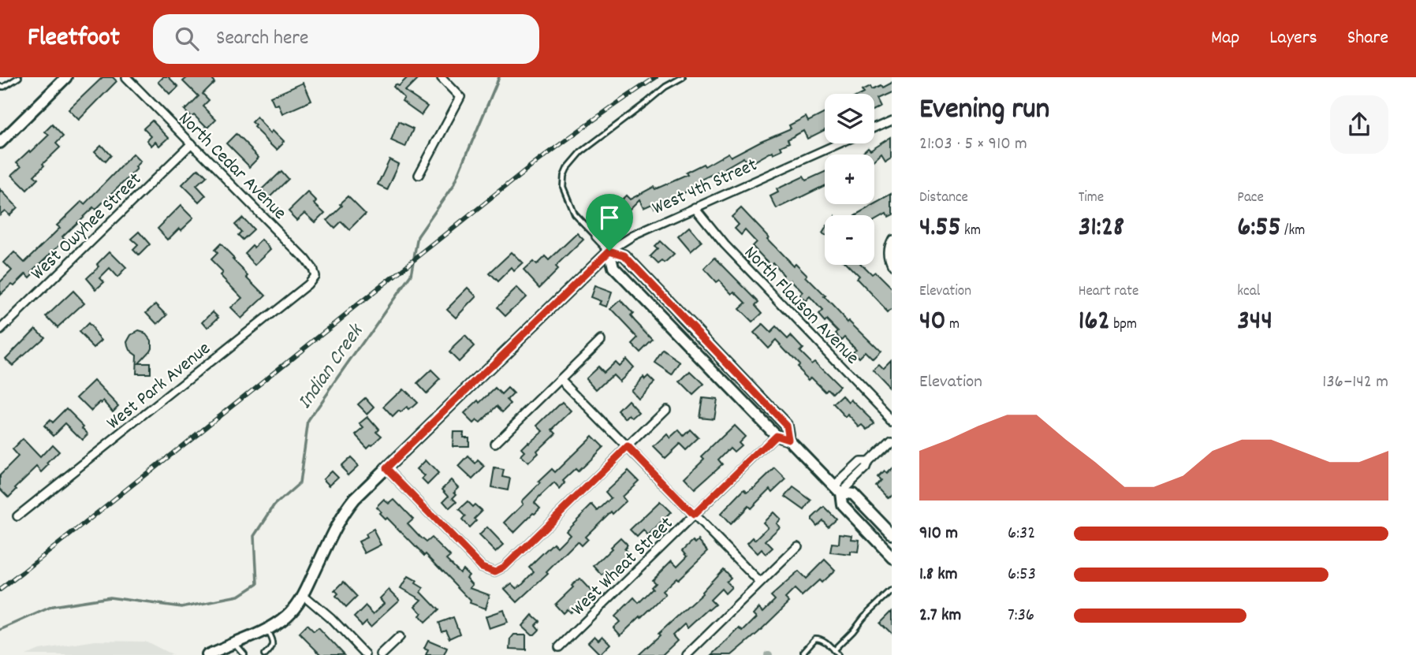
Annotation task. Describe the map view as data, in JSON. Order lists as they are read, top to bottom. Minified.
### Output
{"streets":{"main road":["West 4th Street"],"street":["North Cedar Avenue","West Owyhee Street","North Flauson Avenue","West Park Avenue","West Wheat Street"]},"crossings":[["North Cedar Avenue","West Owyhee Street"],["North Cedar Avenue","West Park Avenue"],["West 4th Street","North Flauson Avenue"]],"water":["Indian Creek"],"page":{"header":"Fleetfoot","search":"Search here","nav":["Map","Layers","Share"],"heading":["Evening run","21:03 · 5 × 910 m"],"map_buttons":["+","−"],"stats":[["Distance","4.55 km"],["Time","31:28"],["Pace","6:55 /km"],["Elevation","40 m"],["Heart rate","162 bpm"],["kcal","344"]],"chart":["Elevation","136–142 m"],"list":[{"name":"910 m","note":"6:32"},{"name":"1.8 km","note":"6:53"},{"name":"2.7 km","note":"7:36"}]}}
